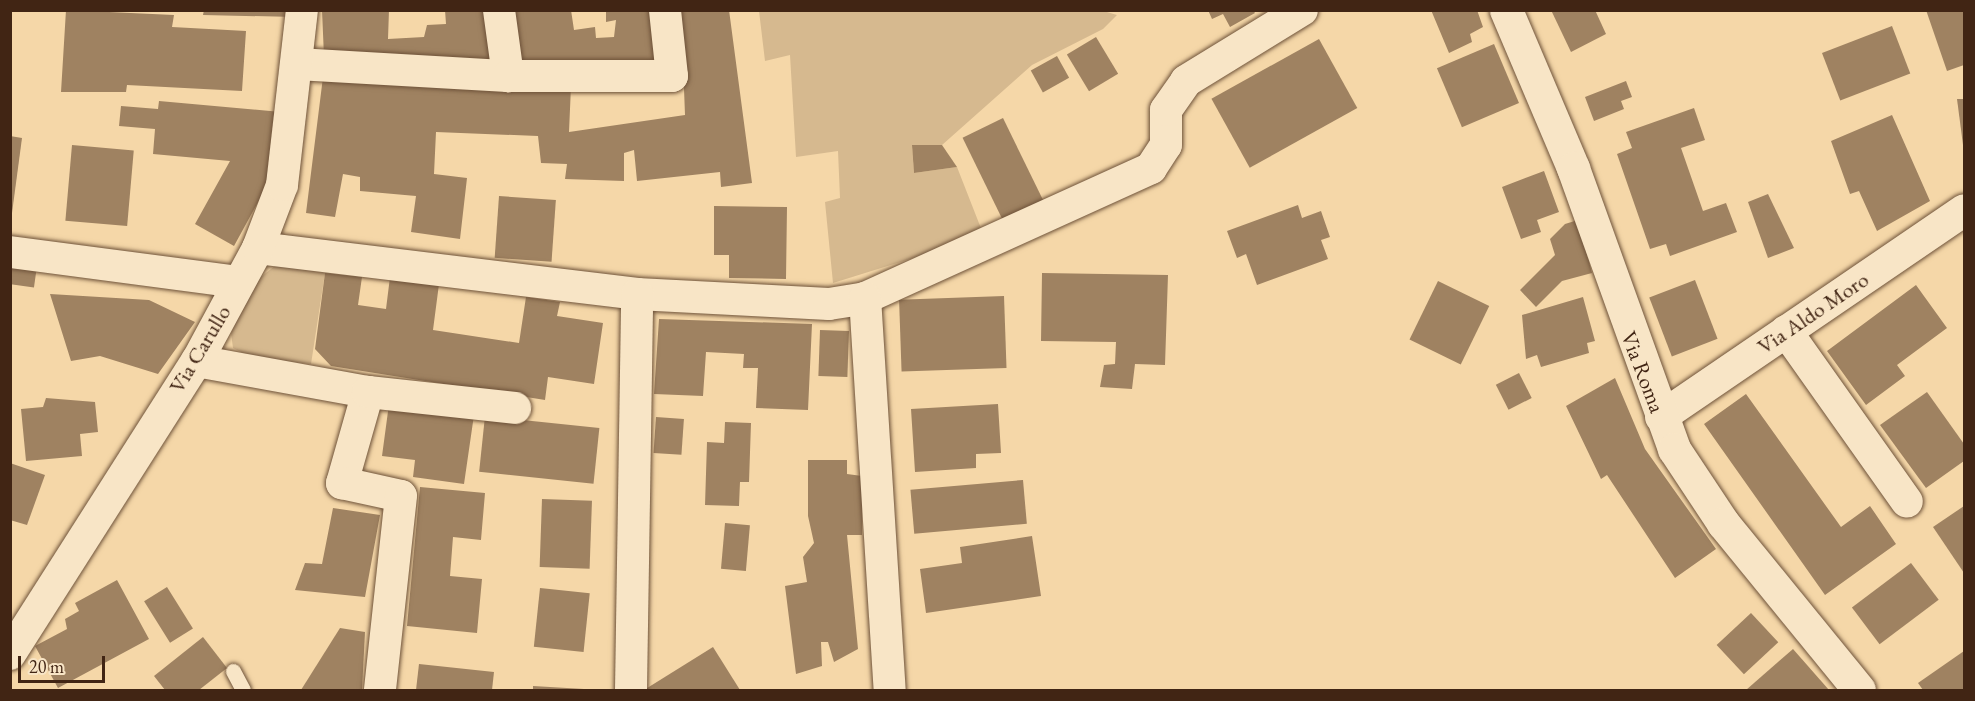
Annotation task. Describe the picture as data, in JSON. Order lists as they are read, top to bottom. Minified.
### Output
{"streets":{"street":["Via Aldo Moro","Via Carullo","Via Roma"]},"crossings":[["Via Aldo Moro","Via Roma"]],"scale_bar":"20 m"}
